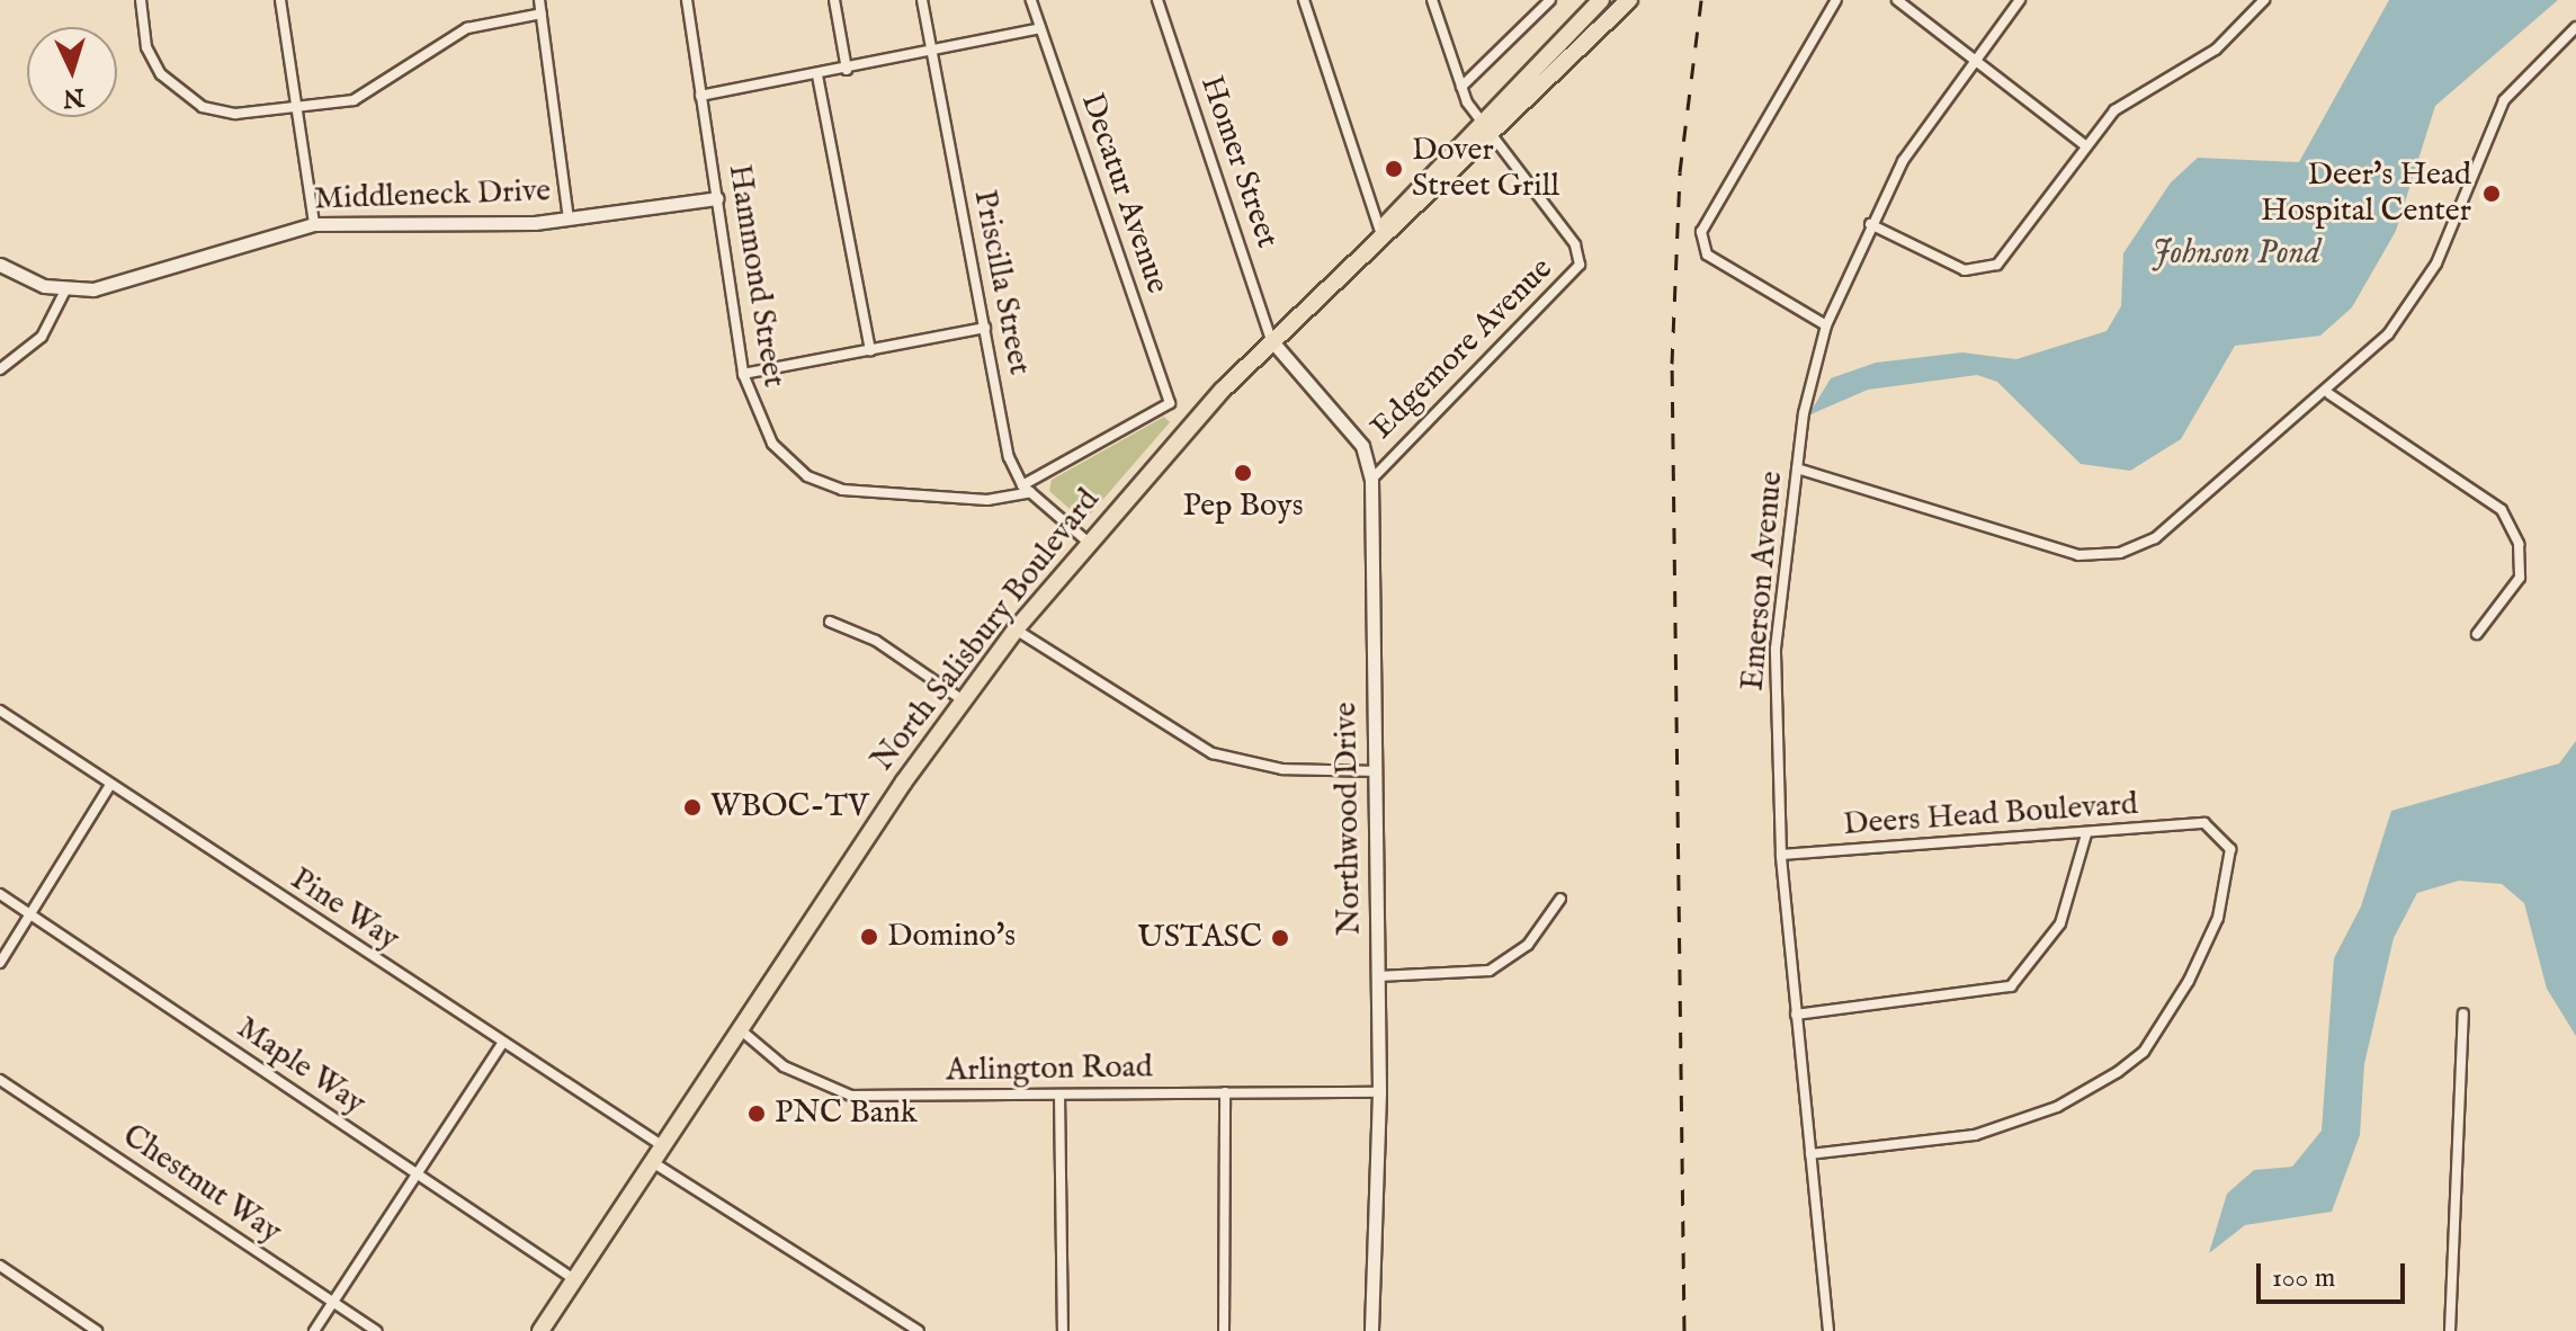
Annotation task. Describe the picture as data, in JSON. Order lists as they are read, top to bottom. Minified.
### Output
{"streets":{"main road":["North Salisbury Boulevard"],"street":["Homer Street","Decatur Avenue","Middleneck Drive","Hammond Street","Priscilla Street","Edgemore Avenue","Emerson Avenue","Deers Head Boulevard","Northwood Drive","Pine Way","Maple Way","Arlington Road","Chestnut Way"]},"crossings":[["Homer Street","North Salisbury Boulevard"],["Homer Street","Northwood Drive"],["Decatur Avenue","Hammond Street"],["Middleneck Drive","Hammond Street"],["Hammond Street","Priscilla Street"],["Priscilla Street","North Salisbury Boulevard"],["Edgemore Avenue","North Salisbury Boulevard"],["Edgemore Avenue","Northwood Drive"],["Emerson Avenue","Deers Head Boulevard"],["North Salisbury Boulevard","Northwood Drive"],["North Salisbury Boulevard","Pine Way"],["North Salisbury Boulevard","Maple Way"],["North Salisbury Boulevard","Arlington Road"],["Northwood Drive","Arlington Road"]],"water":["Johnson Pond"],"places":["Dover Street Grill","Deer's Head Hospital Center","Pep Boys","WBOC-TV","Domino's","USTASC","PNC Bank"],"scale_bar":"100 m","north":"bottom"}
